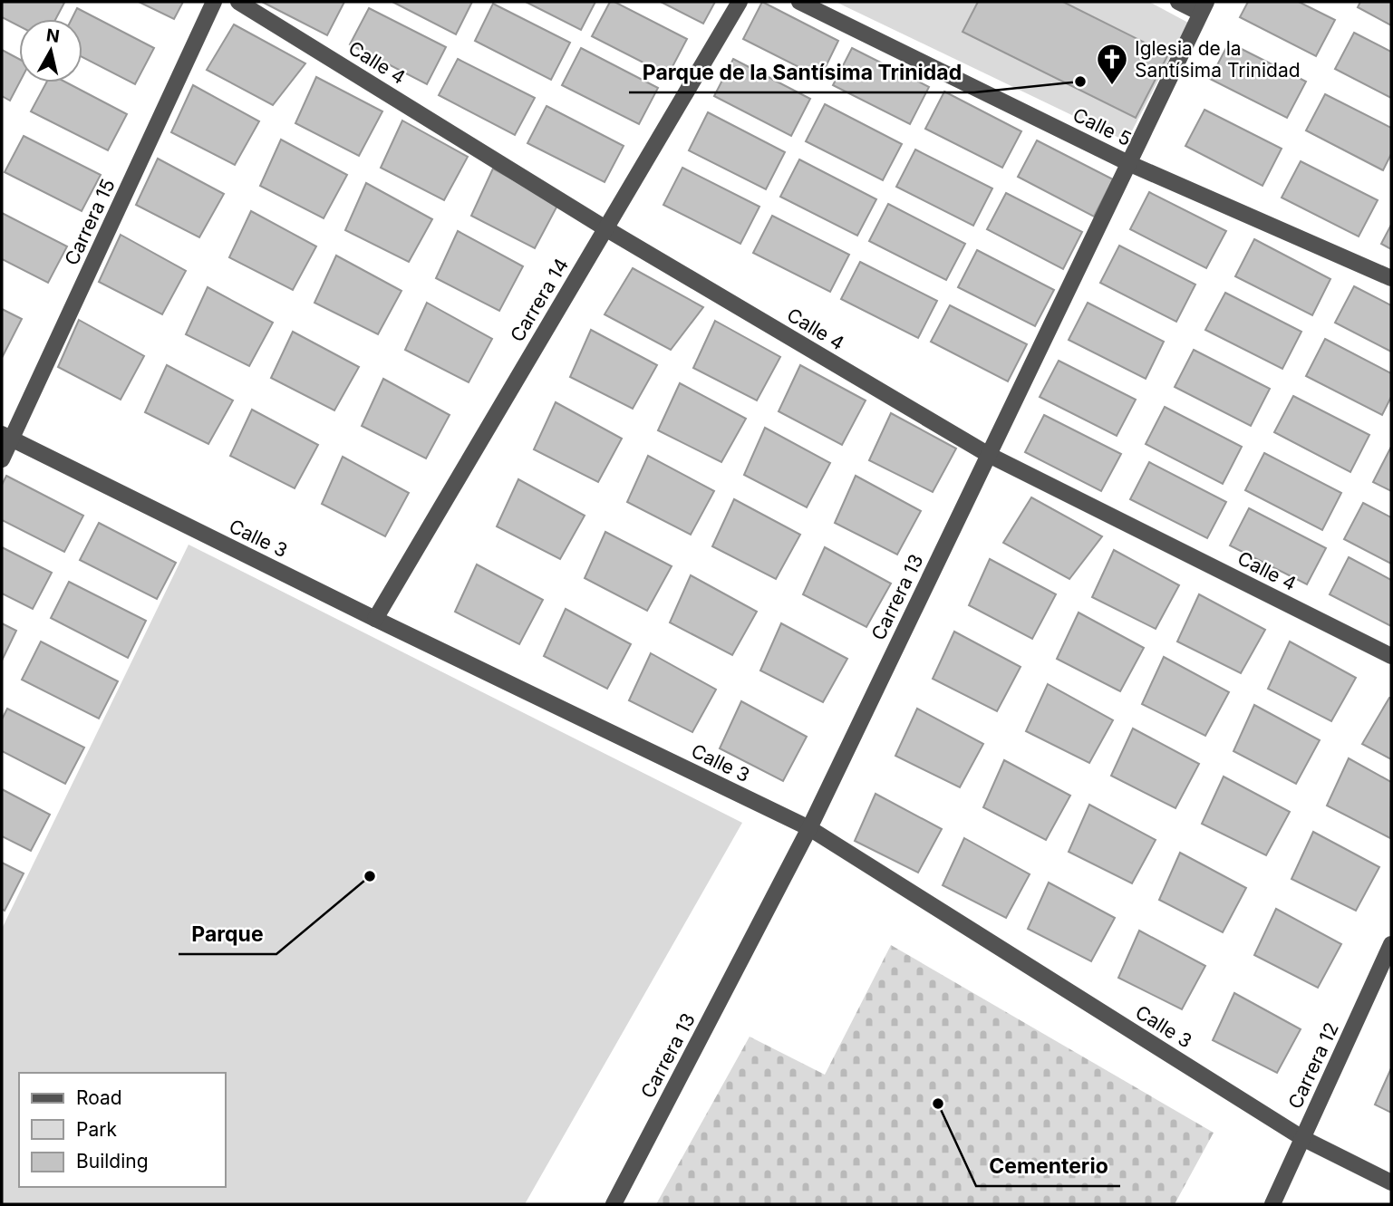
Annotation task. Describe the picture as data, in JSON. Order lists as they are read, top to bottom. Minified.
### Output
{"streets":{"street":["Calle 4","Calle 5","Carrera 15","Carrera 14","Calle 3","Carrera 13","Carrera 12"]},"crossings":[["Calle 4","Carrera 14"],["Calle 4","Carrera 13"],["Calle 5","Carrera 13"],["Carrera 15","Calle 3"],["Carrera 14","Calle 3"],["Calle 3","Carrera 13"],["Calle 3","Carrera 12"]],"places":{"other":["Parque de la Santísima Trinidad","Parque","Cementerio"],"church":["Iglesia de la Santísima Trinidad"]},"legend":["Road","Park","Building"],"north":"top"}
